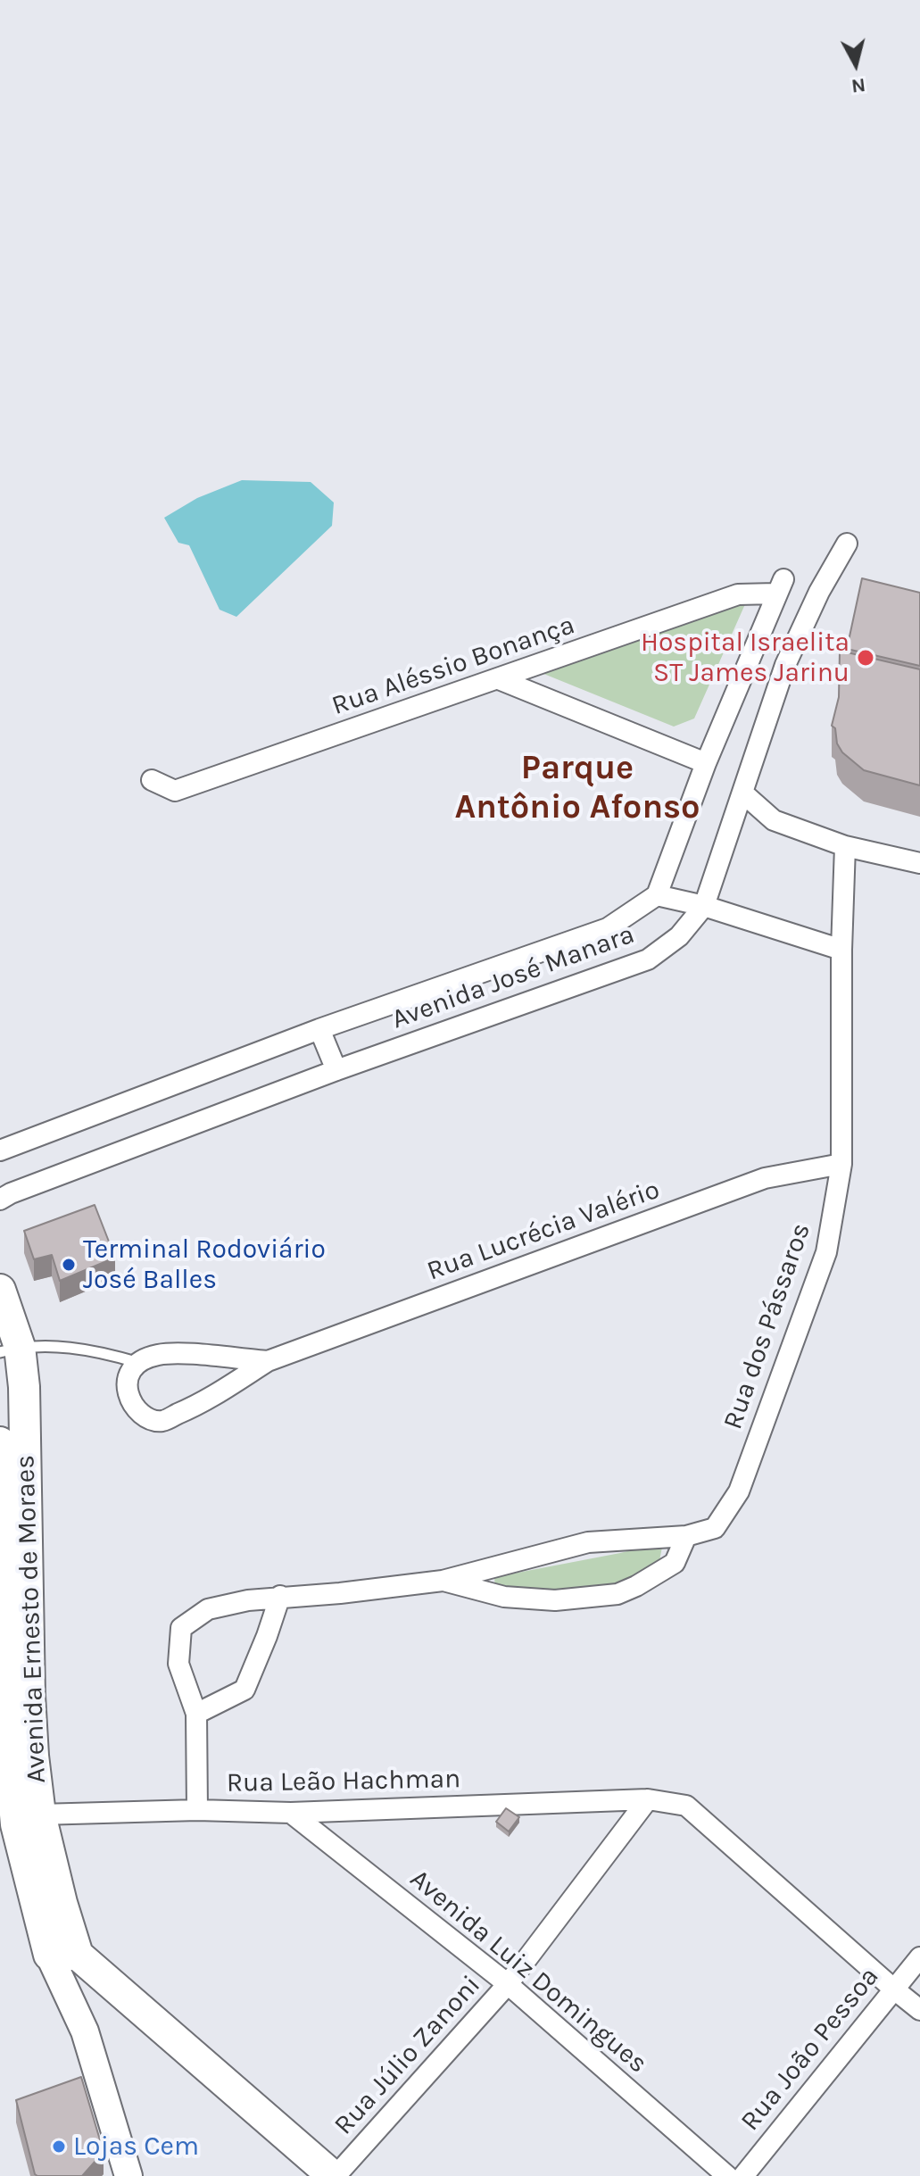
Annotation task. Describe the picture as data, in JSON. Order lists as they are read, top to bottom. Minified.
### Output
{"streets":{"main road":["Avenida Ernesto de Moraes"],"street":["Rua Aléssio Bonança","Avenida José Manara","Rua Lucrécia Valério","Rua dos Pássaros","Rua Leão Hachman","Avenida Luiz Domingues","Rua João Pessoa","Rua Júlio Zanoni"]},"crossings":[["Rua Aléssio Bonança","Avenida José Manara"],["Rua Lucrécia Valério","Rua dos Pássaros"],["Rua dos Pássaros","Rua Leão Hachman"],["Avenida Ernesto de Moraes","Rua Leão Hachman"],["Rua Leão Hachman","Avenida Luiz Domingues"],["Rua Leão Hachman","Rua João Pessoa"],["Rua Leão Hachman","Rua Júlio Zanoni"],["Avenida Luiz Domingues","Rua Júlio Zanoni"]],"districts":["Parque Antônio Afonso"],"places":["Hospital Israelita ST James Jarinu","Terminal Rodoviário José Balles","Lojas Cem"],"north":"bottom"}
